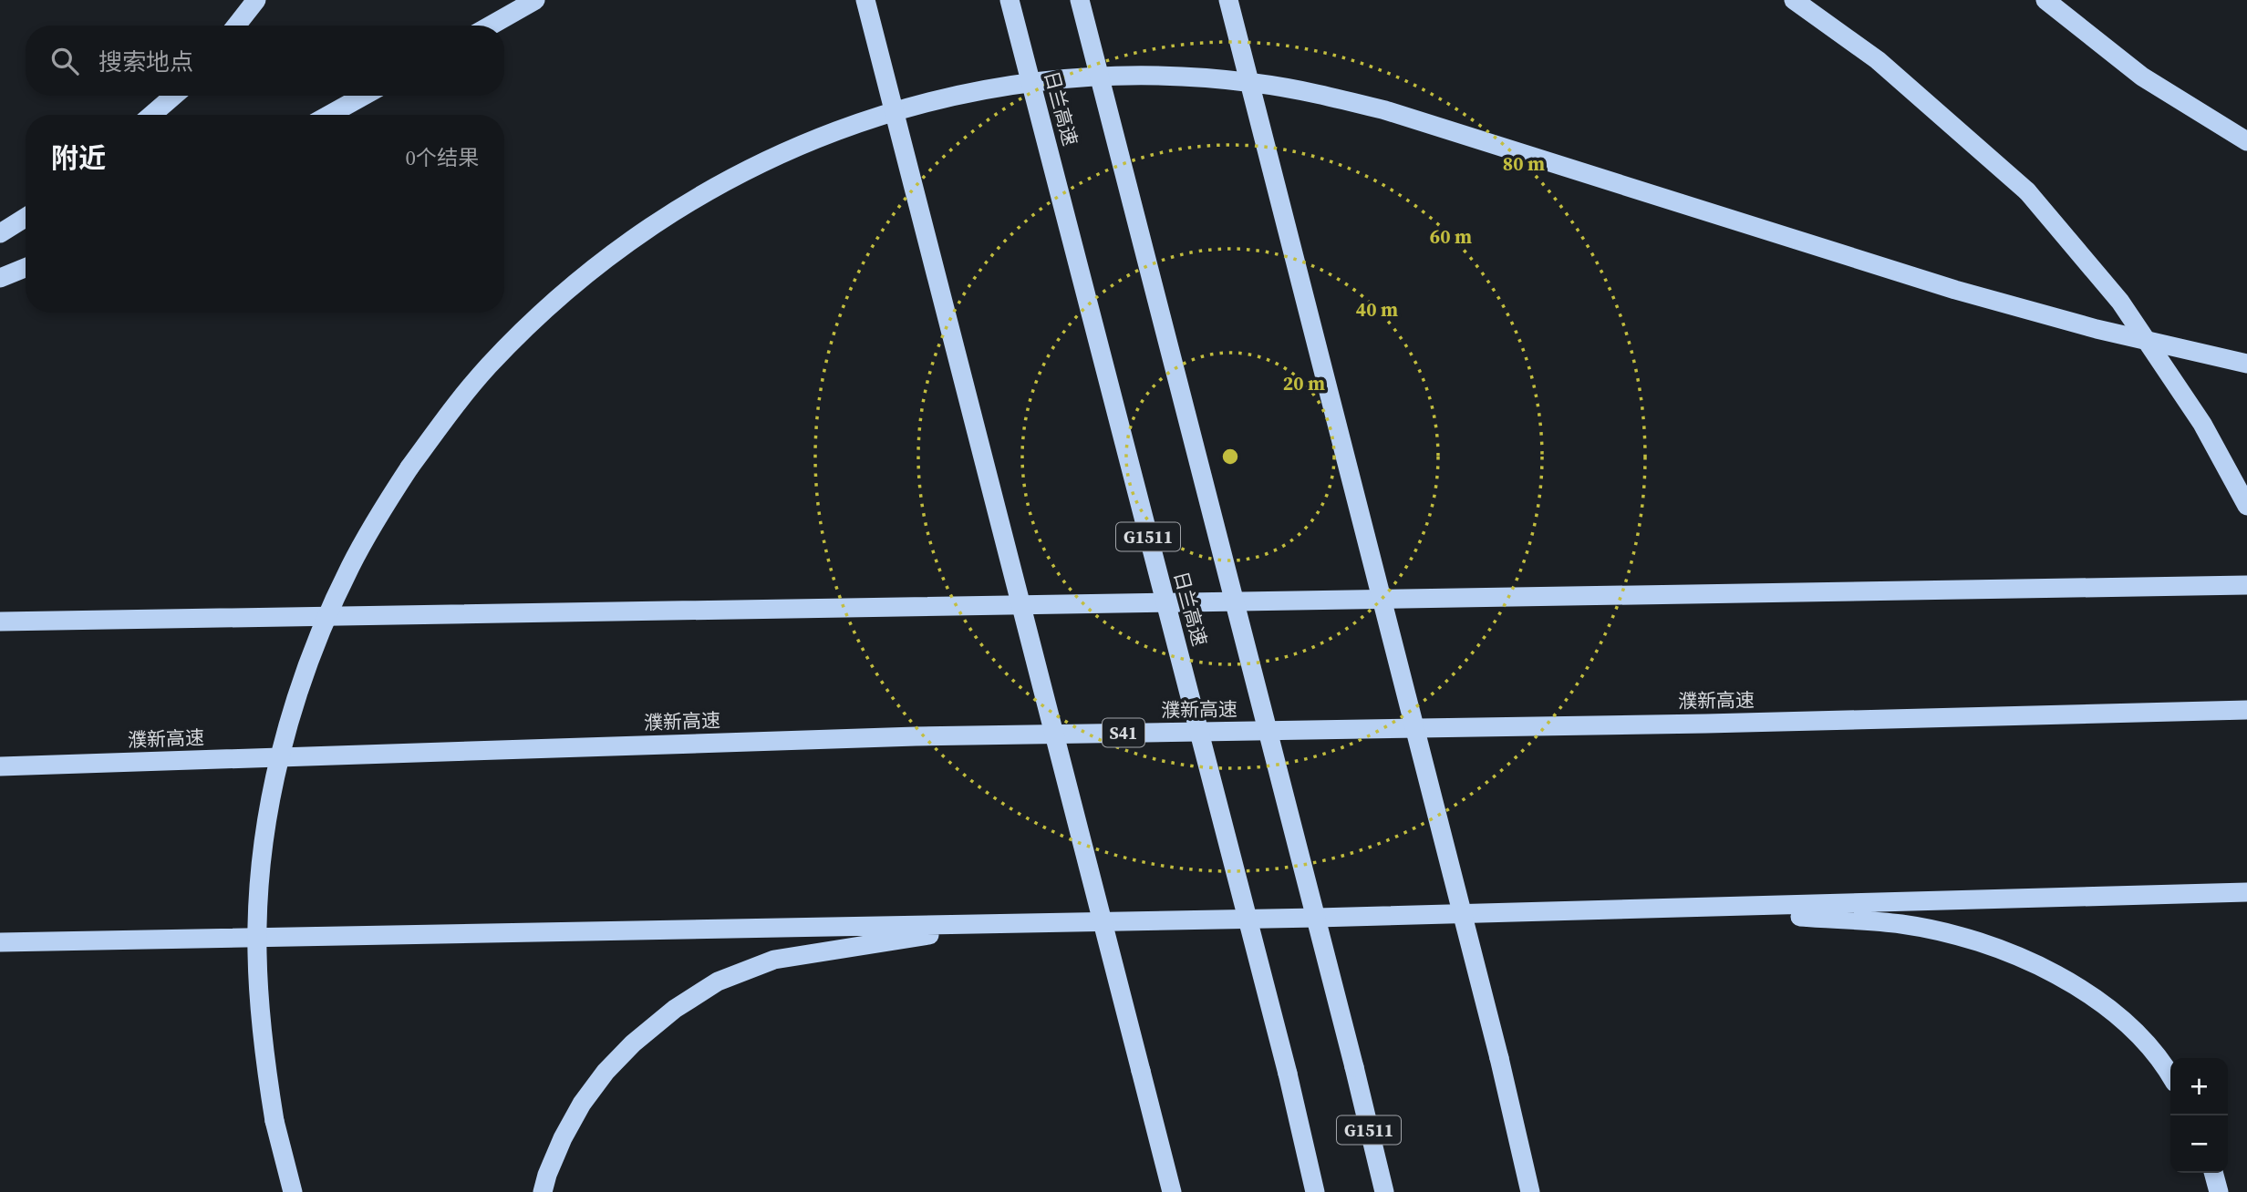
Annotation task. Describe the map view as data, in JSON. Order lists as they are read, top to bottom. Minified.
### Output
{"streets":{"highway":["日兰高速","G1511","濮新高速","S41"]},"page":{"search":"搜索地点","heading":["附近","0个结果"],"map_buttons":["+","−"]},"rings":["80 m","60 m","40 m","20 m"]}
